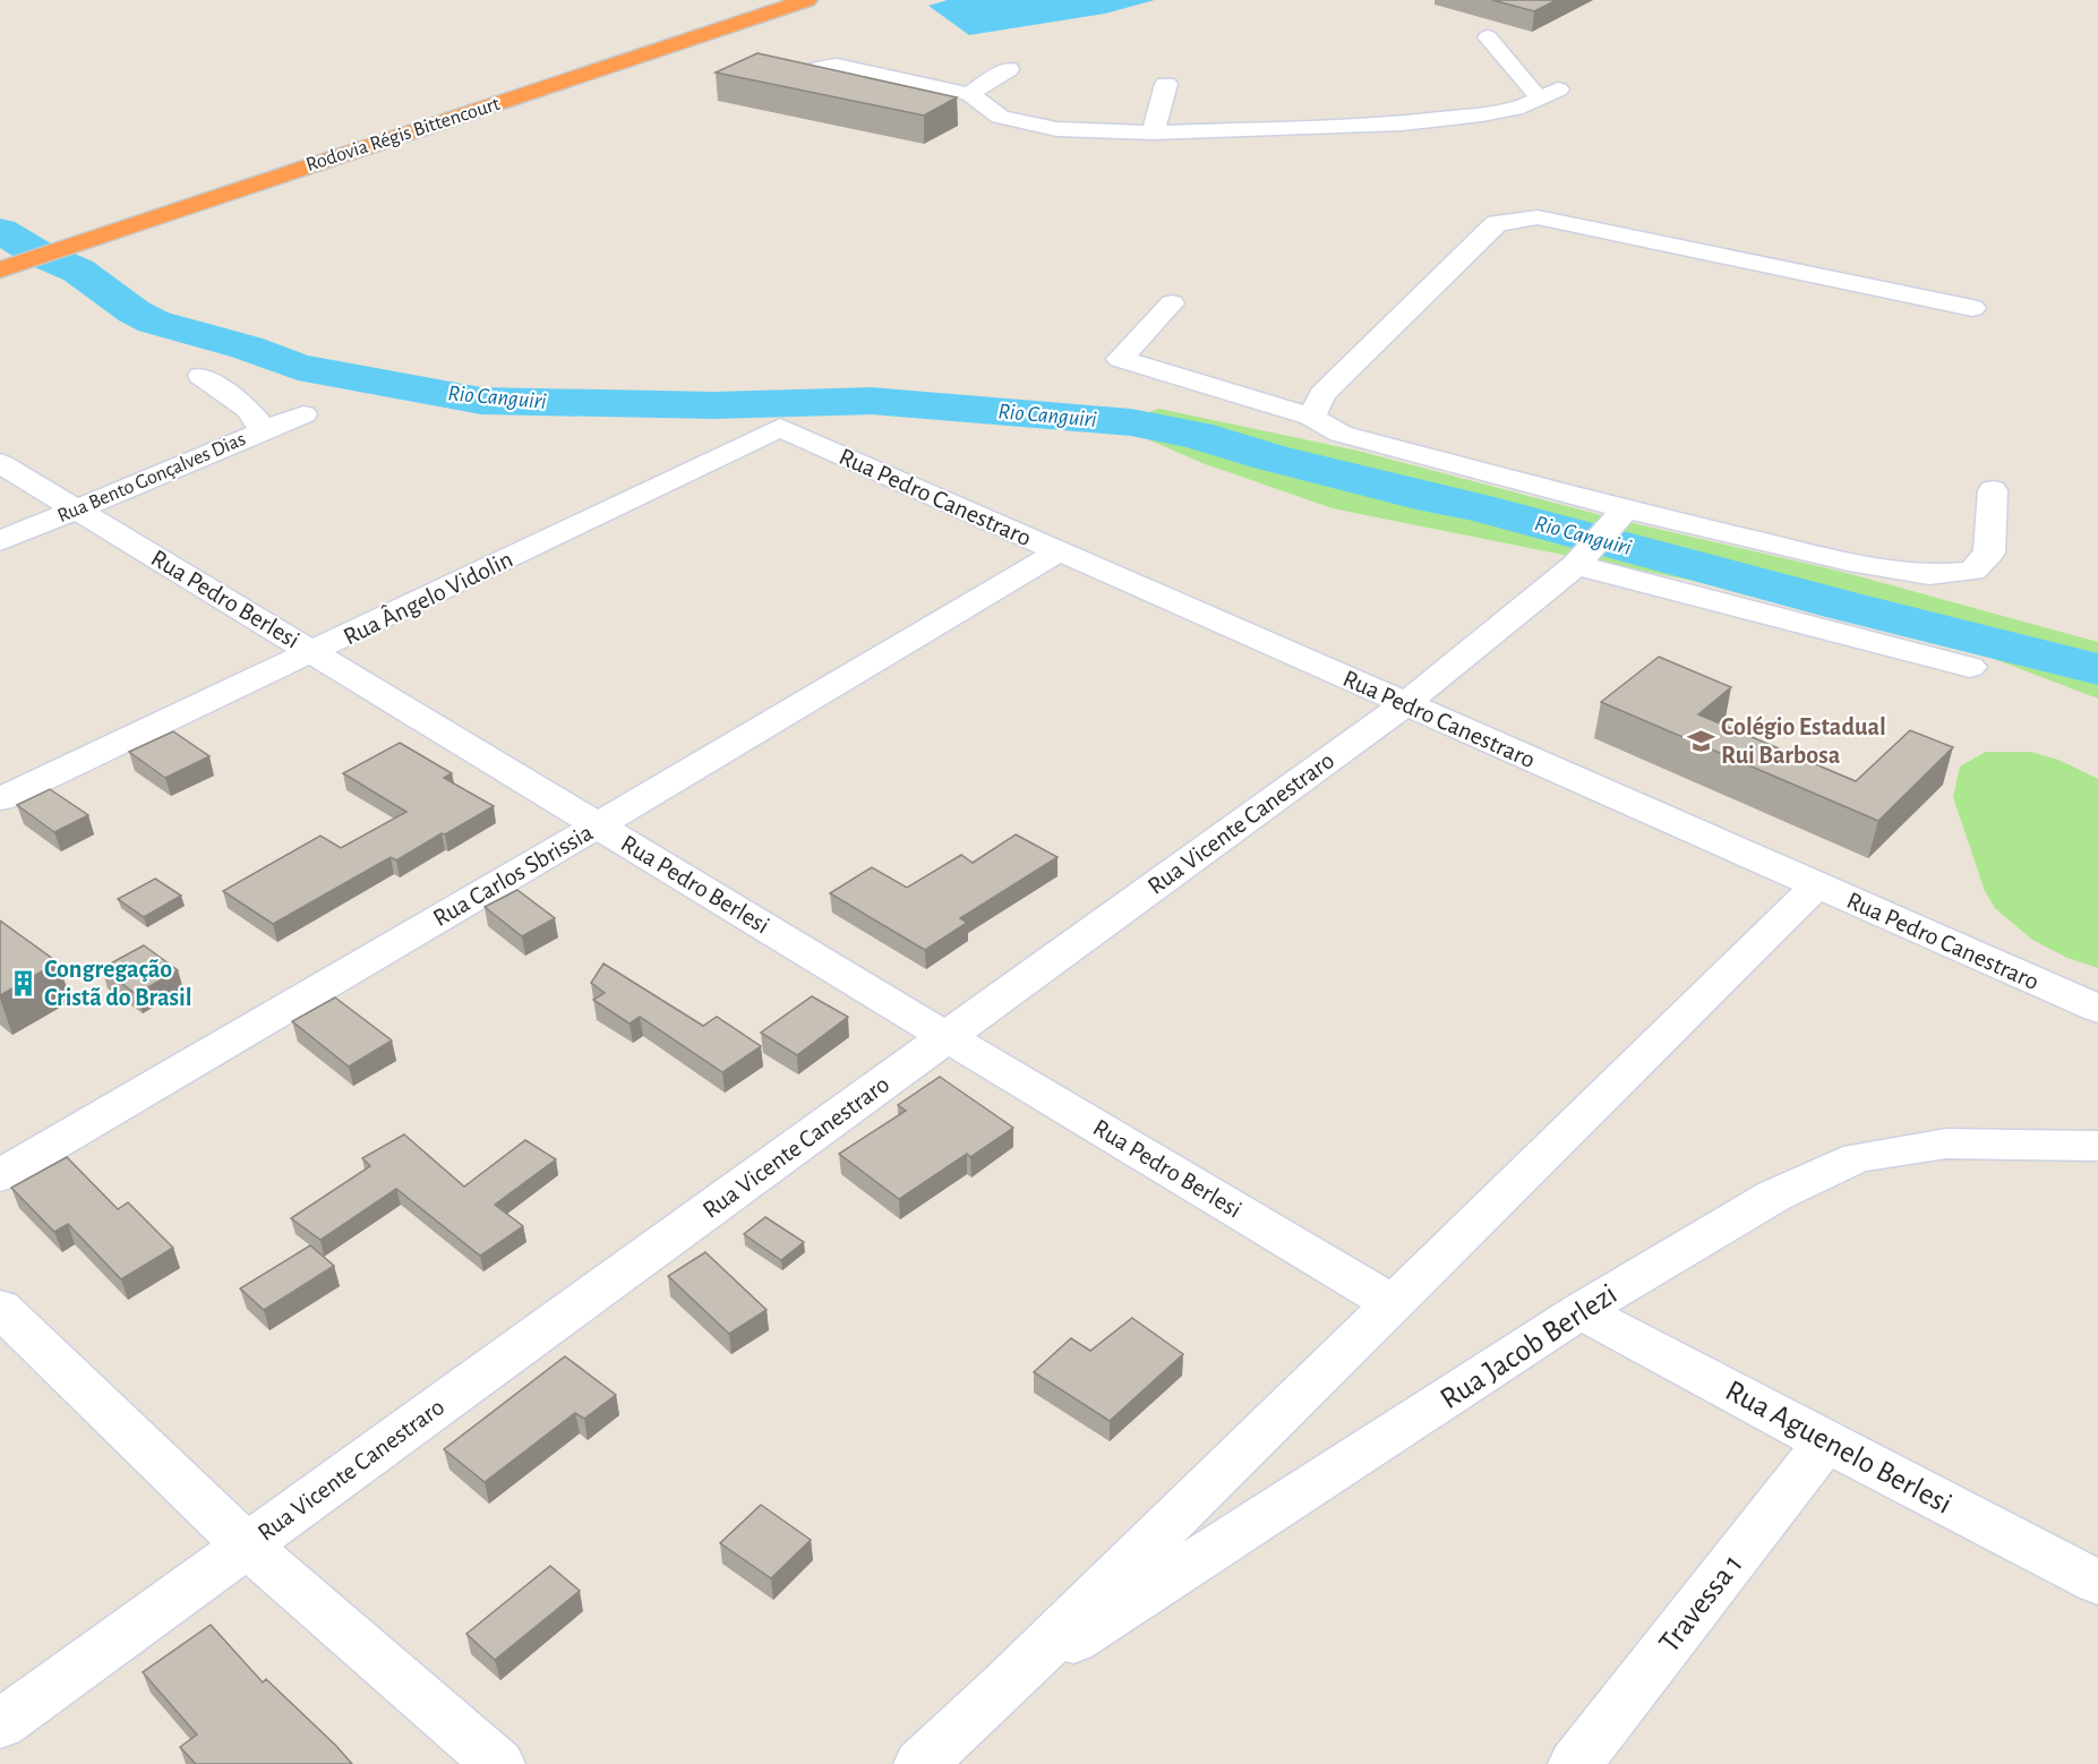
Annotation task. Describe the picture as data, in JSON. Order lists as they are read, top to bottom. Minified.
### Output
{"streets":{"highway":["Rodovia Régis Bittencourt"],"street":["Rua Bento Gonçalves Dias","Rua Pedro Canestraro","Rua Ângelo Vidolin","Rua Pedro Berlesi","Rua Vicente Canestraro","Rua Carlos Sbrissia","Rua Jacob Berlezi","Rua Aguenelo Berlesi","Travessa 1"]},"crossings":[["Rua Bento Gonçalves Dias","Rua Pedro Berlesi"],["Rua Pedro Canestraro","Rua Ângelo Vidolin"],["Rua Pedro Canestraro","Rua Vicente Canestraro"],["Rua Pedro Canestraro","Rua Carlos Sbrissia"],["Rua Pedro Canestraro","Rua Jacob Berlezi"],["Rua Ângelo Vidolin","Rua Pedro Berlesi"],["Rua Pedro Berlesi","Rua Vicente Canestraro"],["Rua Pedro Berlesi","Rua Carlos Sbrissia"],["Rua Pedro Berlesi","Rua Jacob Berlezi"],["Rua Jacob Berlezi","Rua Aguenelo Berlesi"],["Rua Aguenelo Berlesi","Travessa 1"]],"water":["Rio Canguiri"],"places":{"school or university":["Colégio Estadual Rui Barbosa"],"building":["Congregação Cristã do Brasil"]}}
